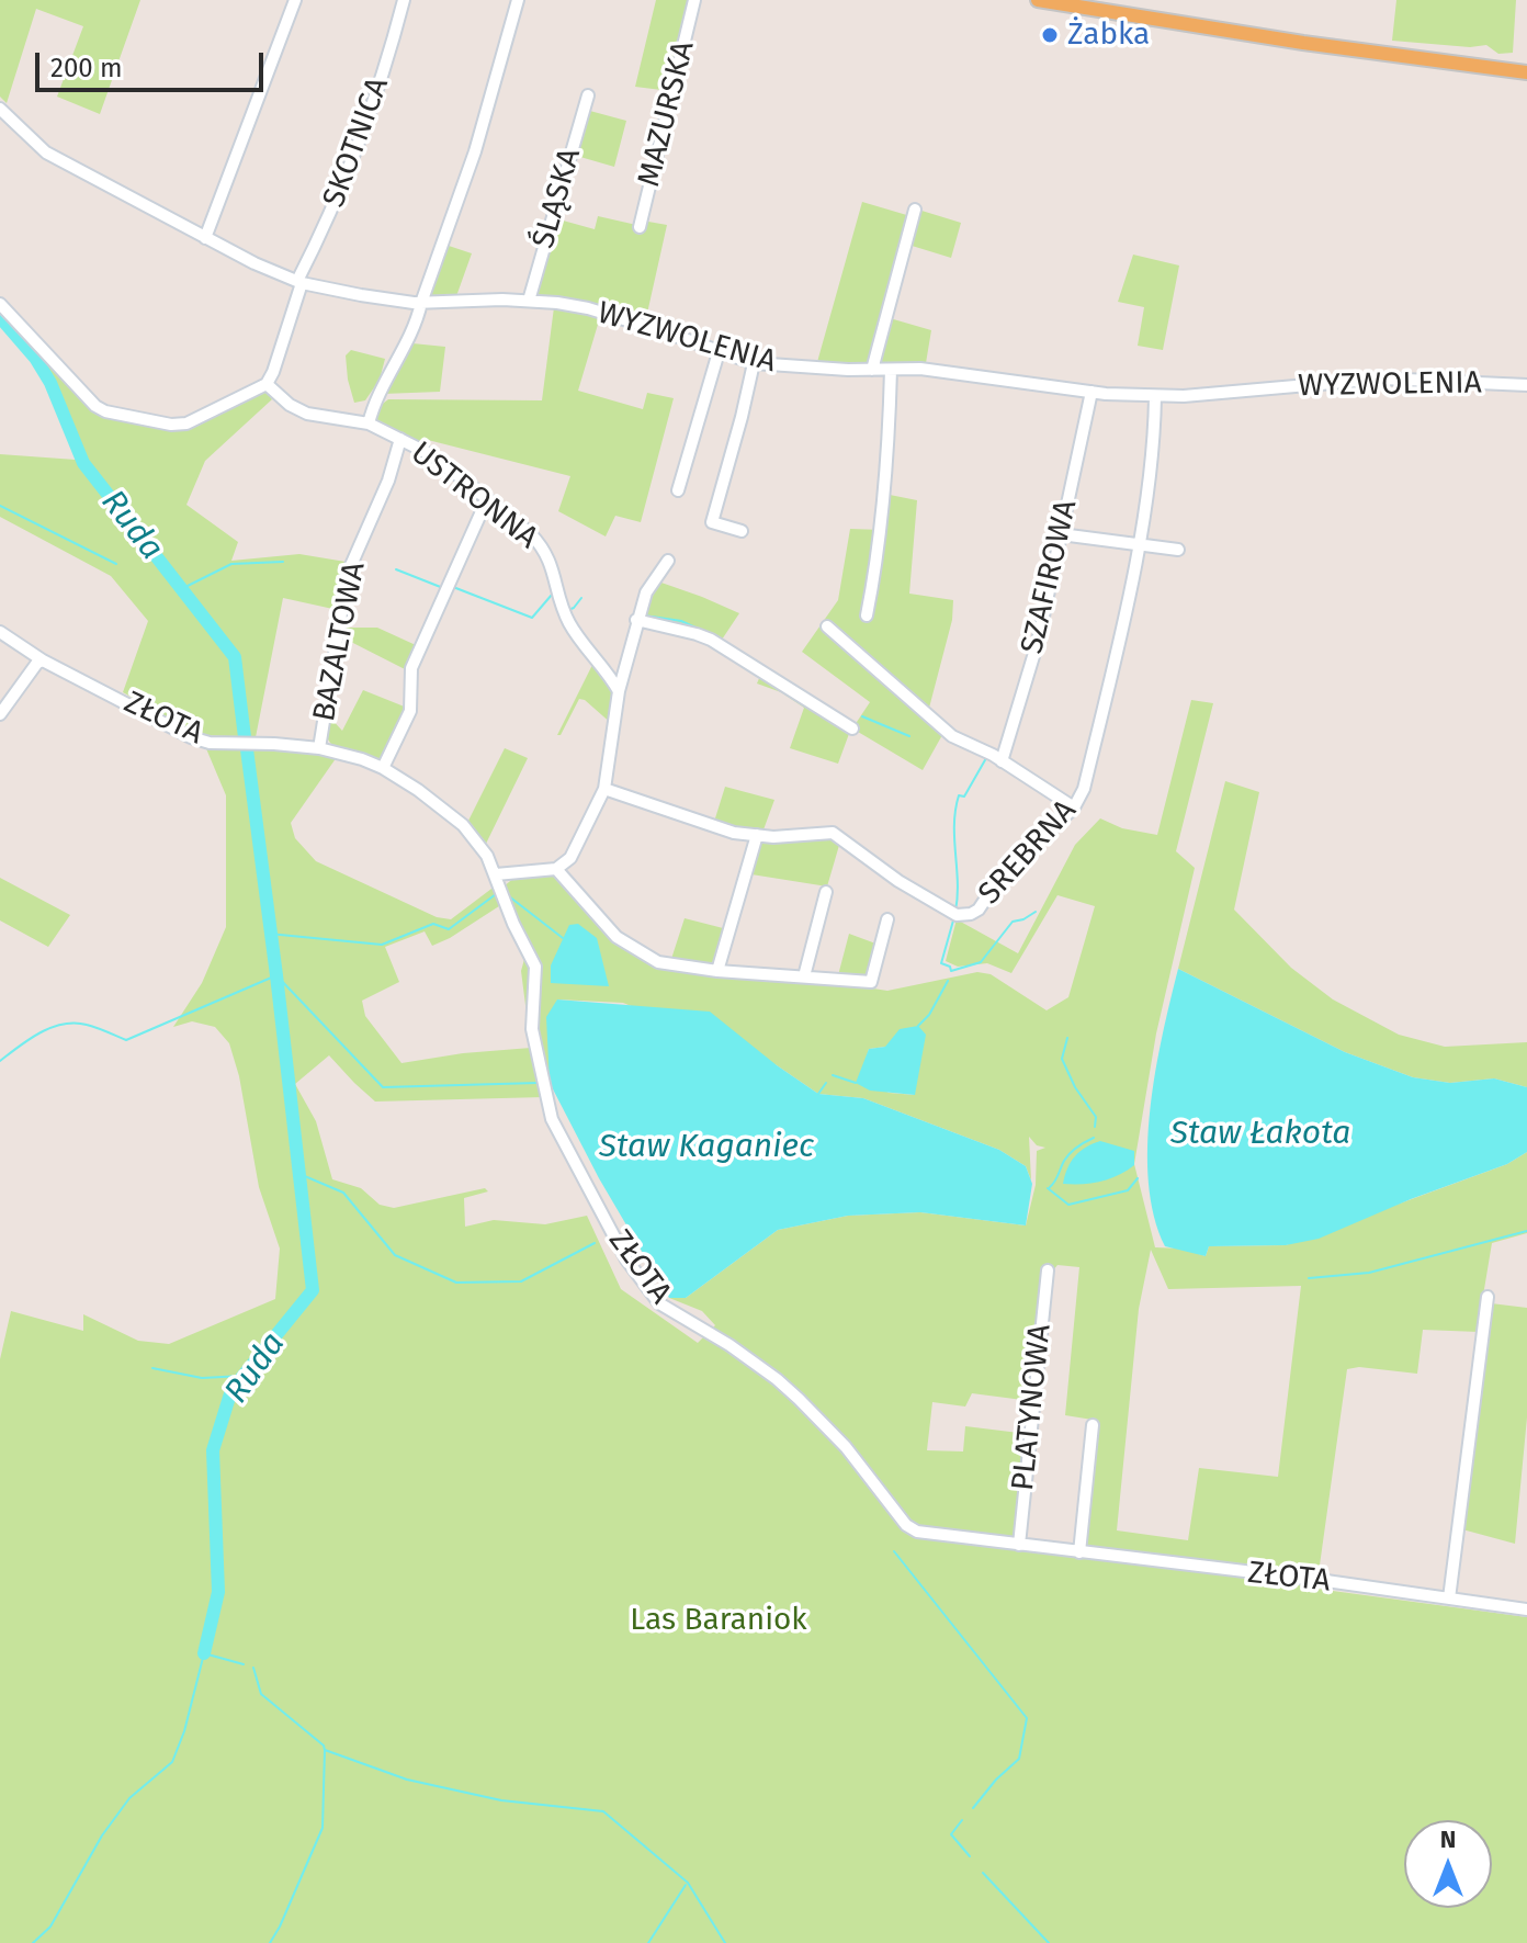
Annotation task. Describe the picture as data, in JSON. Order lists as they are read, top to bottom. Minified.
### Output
{"streets":{"street":["MAZURSKA","SKOTNICA","ŚLĄSKA","WYZWOLENIA","USTRONNA","SZAFIROWA","BAZALTOWA","ZŁOTA","SREBRNA","PLATYNOWA"]},"crossings":[["SKOTNICA","WYZWOLENIA"],["SKOTNICA","USTRONNA"],["ŚLĄSKA","WYZWOLENIA"],["WYZWOLENIA","SZAFIROWA"],["WYZWOLENIA","SREBRNA"],["USTRONNA","BAZALTOWA"],["BAZALTOWA","ZŁOTA"],["ZŁOTA","PLATYNOWA"]],"water":["Ruda","Staw Łakota","Staw Kaganiec"],"parks":["Las Baraniok"],"places":["Żabka"],"scale_bar":"200 m","north":"top"}
